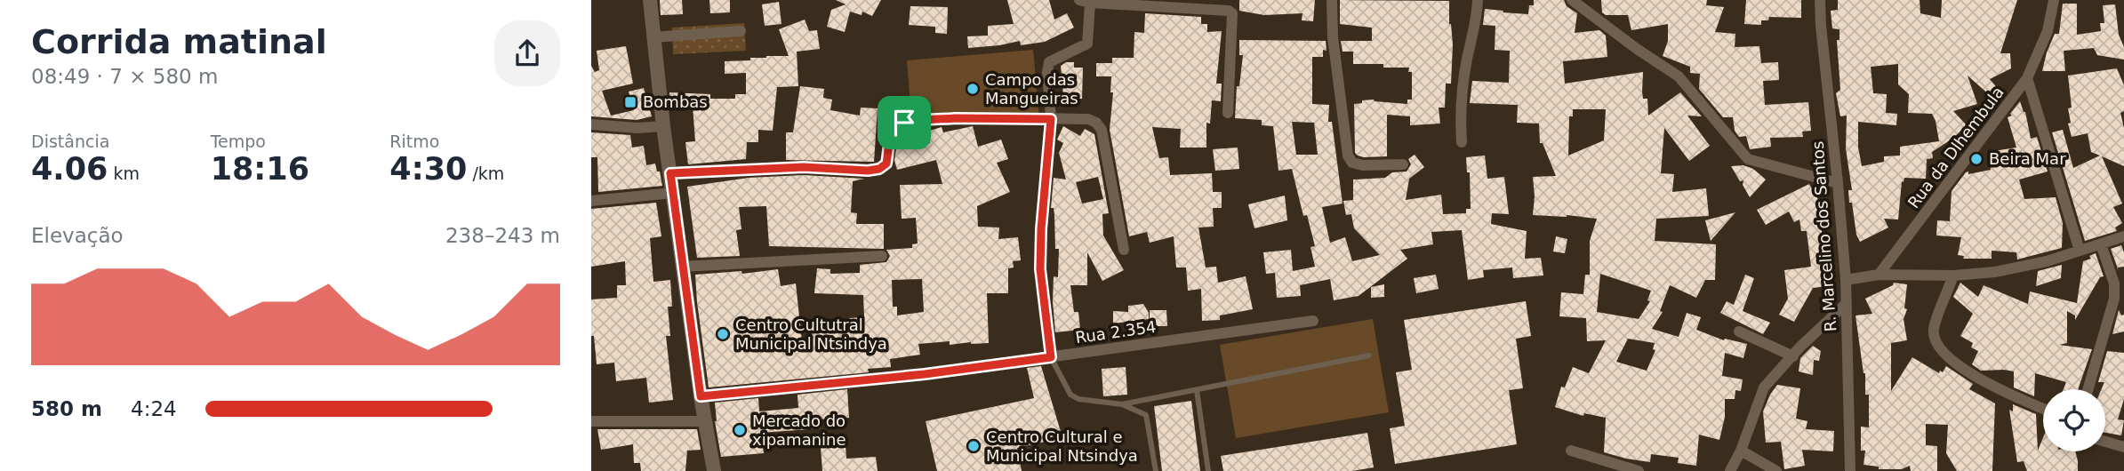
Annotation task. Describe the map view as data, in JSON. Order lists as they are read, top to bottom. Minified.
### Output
{"streets":{"street":["Rua da Dlhembula","R. Marcelino dos Santos","Rua 2.354"]},"places":{"other":["Campo das Mangueiras","Beira Mar","Centro Cultutral Municipal Ntsindya","Mercado do xipamanine","Centro Cultural e Municipal Ntsindya"],"transit":["Bombas"]},"page":{"heading":["Corrida matinal","08:49 · 7 × 580 m"],"stats":[["Distância","4.06 km"],["Tempo","18:16"],["Ritmo","4:30 /km"]],"chart":["Elevação","238–243 m"],"list":[{"name":"580 m","note":"4:24"}]}}
